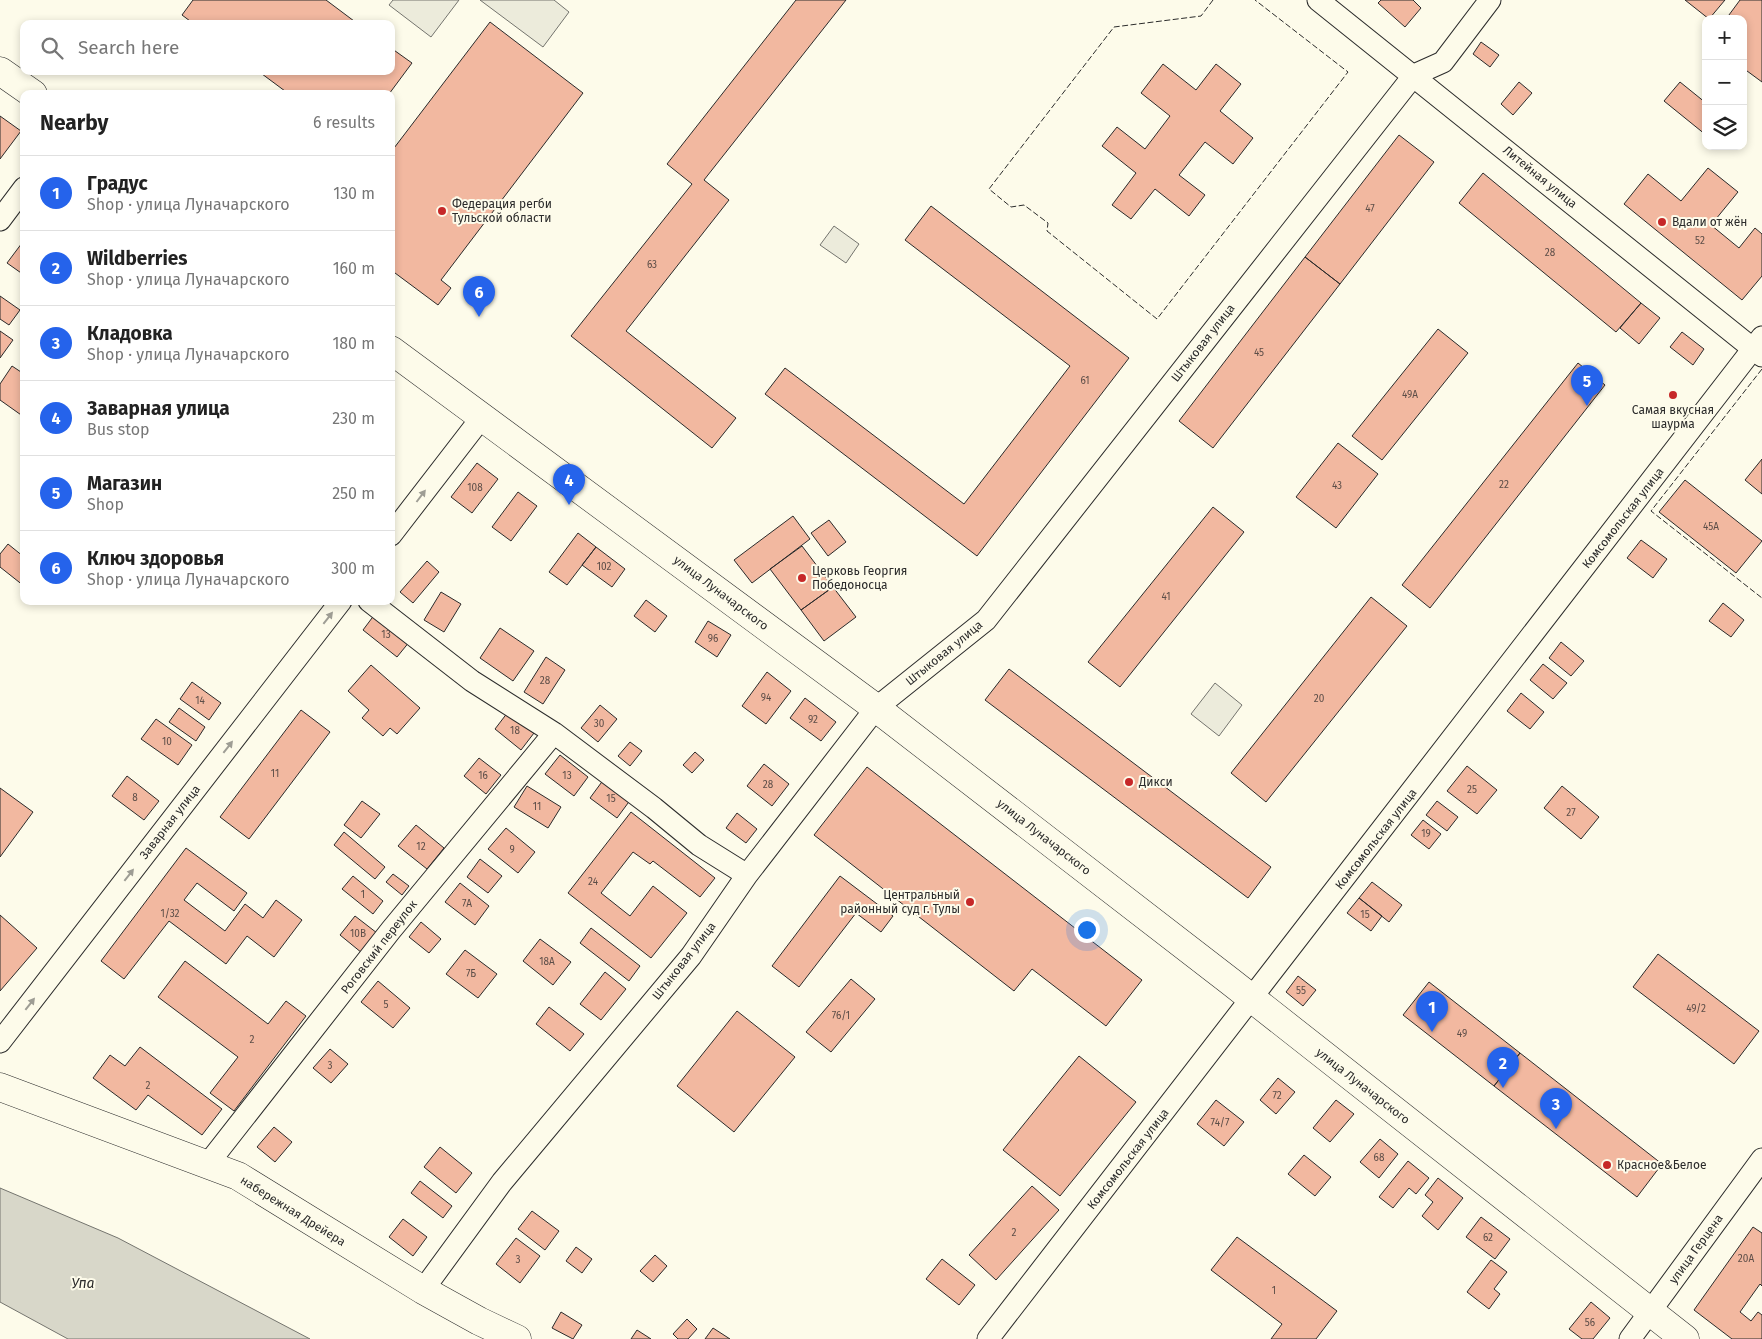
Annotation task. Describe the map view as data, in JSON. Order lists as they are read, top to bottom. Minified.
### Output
{"streets":{"main road":["улица Луначарского","набережная Дрейера"],"street":["Литейная улица","Штыковая улица","Комсомольская улица","Заварная улица","Роговский переулок","улица Герцена"]},"crossings":[["Литейная улица","Штыковая улица"],["Литейная улица","Комсомольская улица"],["Штыковая улица","улица Луначарского"],["Штыковая улица","набережная Дрейера"],["Комсомольская улица","улица Луначарского"],["улица Луначарского","улица Герцена"],["Роговский переулок","набережная Дрейера"]],"one_way":["Заварная улица"],"water":["Упа"],"places":["Федерация регби Тульской области","Вдали от жён","Самая вкусная шаурма","Церковь Георгия Победоносца","Дикси","Центральный районный суд г. Тулы","Красное&Белое"],"house_numbers":["47","52","28","63","45","61","49А","22","43","108","45А","102","41","13","96","28","94","20","14","92","30","18","10","11","16","13","28","25","8","15","11","27","19","12","9","24","1","7А","1/32","15","10В","18А","7Б","55","5","49/2","76/1","49","2","3","2","72","74/7","68","2","62","20А","3","1","56"],"page":{"map_buttons":["+","−"],"search":"Search here","heading":["Nearby","6 results"],"list":[{"mark":"1","name":"Градус","note":"Shop · улица Луначарского","value":"130 m"},{"mark":"2","name":"Wildberries","note":"Shop · улица Луначарского","value":"160 m"},{"mark":"3","name":"Кладовка","note":"Shop · улица Луначарского","value":"180 m"},{"mark":"4","name":"Заварная улица","note":"Bus stop","value":"230 m"},{"mark":"5","name":"Магазин","note":"Shop","value":"250 m"},{"mark":"6","name":"Ключ здоровья","note":"Shop · улица Луначарского","value":"300 m"}],"pins":["6","5","4","1","2","3"]}}
